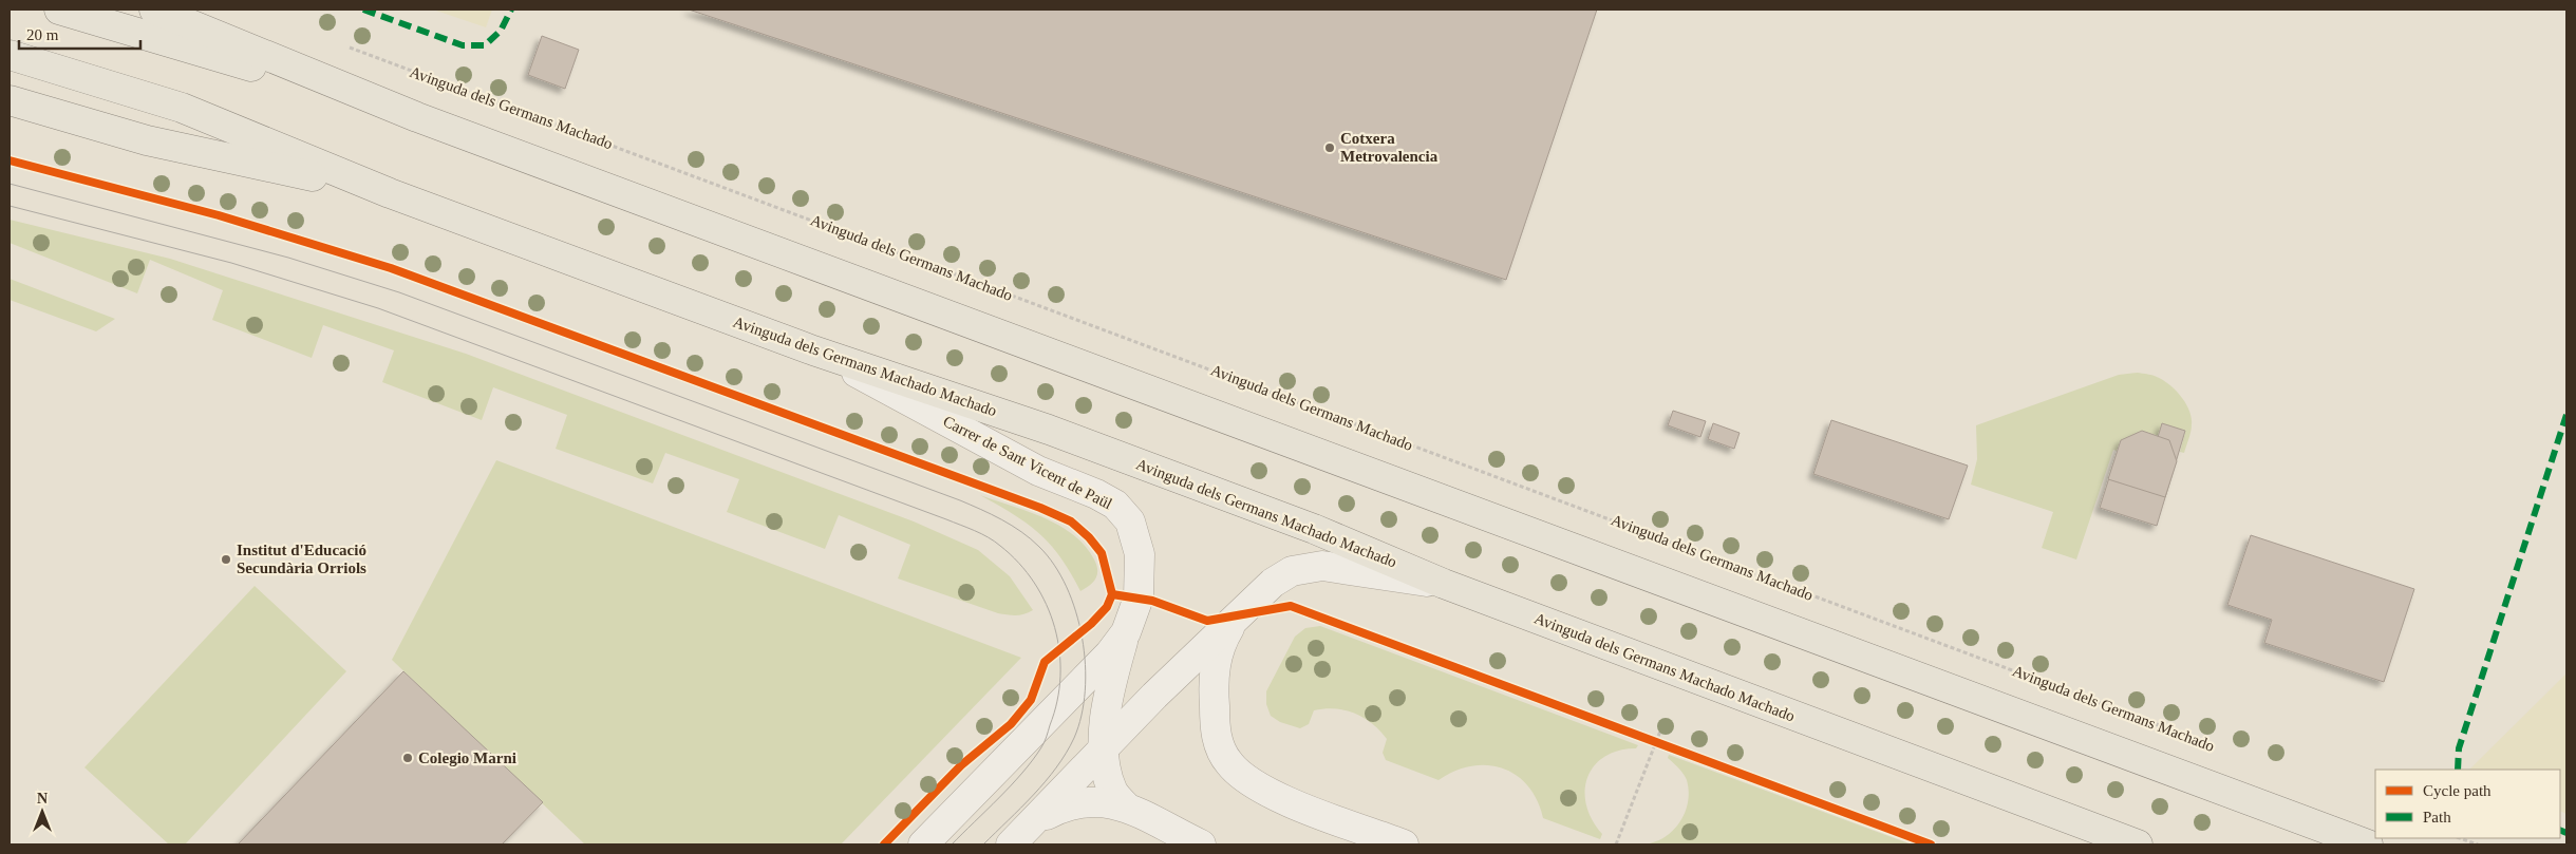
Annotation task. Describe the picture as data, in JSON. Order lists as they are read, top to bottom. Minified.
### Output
{"streets":{"main road":["Avinguda dels Germans Machado Machado"],"street":["Carrer de Sant Vicent de Paül"],"path":["Avinguda dels Germans Machado"]},"crossings":[["Avinguda dels Germans Machado Machado","Carrer de Sant Vicent de Paül"]],"places":["Cotxera Metrovalencia","Institut d'Educació Secundària Orriols","Colegio Marni"],"legend":["Cycle path","Path"],"scale_bar":"20 m","north":"top"}
